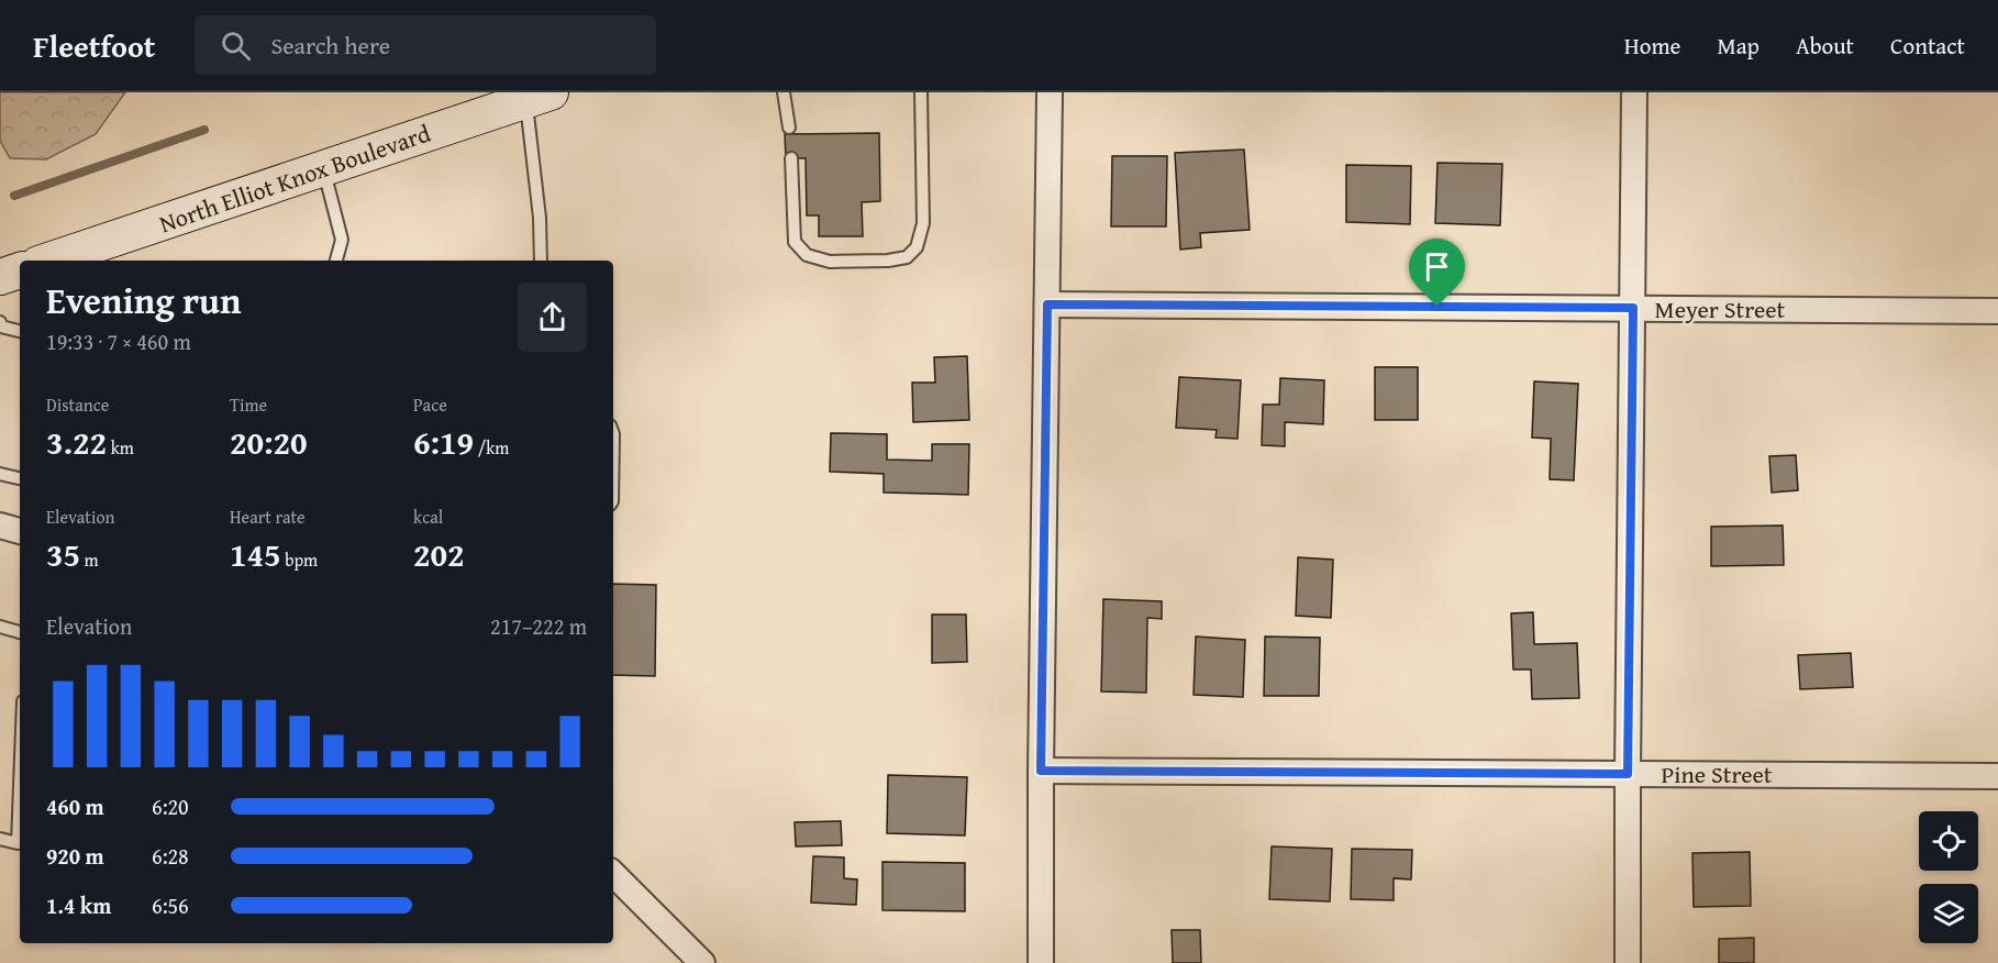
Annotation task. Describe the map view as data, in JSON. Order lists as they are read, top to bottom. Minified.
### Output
{"streets":{"main road":["North Elliot Knox Boulevard"],"street":["Meyer Street","Pine Street"]},"page":{"header":"Fleetfoot","search":"Search here","nav":["Home","Map","About","Contact"],"heading":["Evening run","19:33 · 7 × 460 m"],"stats":[["Distance","3.22 km"],["Time","20:20"],["Pace","6:19 /km"],["Elevation","35 m"],["Heart rate","145 bpm"],["kcal","202"]],"chart":["Elevation","217–222 m"],"list":[{"name":"460 m","note":"6:20"},{"name":"920 m","note":"6:28"},{"name":"1.4 km","note":"6:56"}]}}
